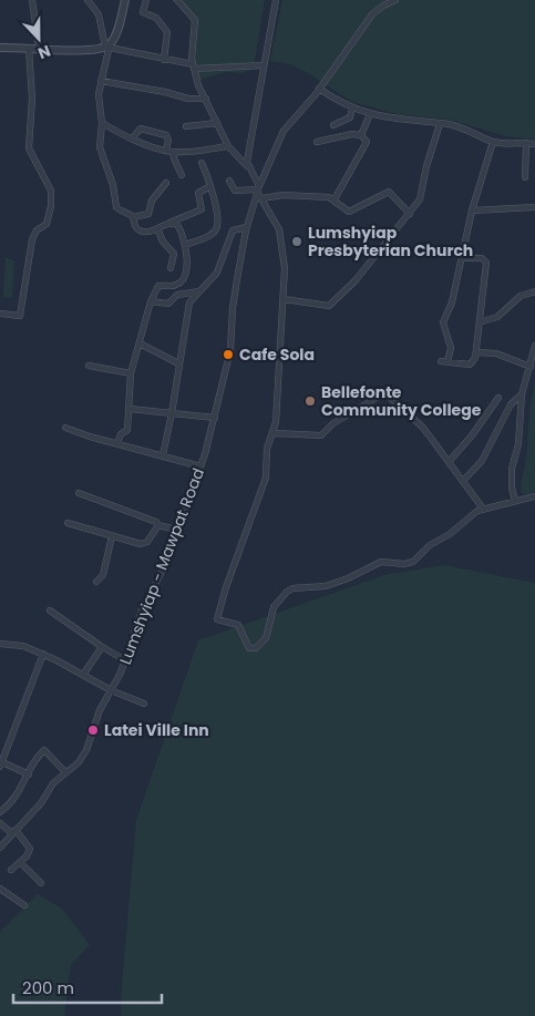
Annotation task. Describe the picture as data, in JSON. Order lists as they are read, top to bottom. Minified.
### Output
{"streets":{"street":["Lumshyiap - Mawpat Road"]},"places":["Lumshyiap Presbyterian Church","Cafe Sola","Bellefonte Community College","Latei Ville Inn"],"scale_bar":"200 m","north":"bottom"}
